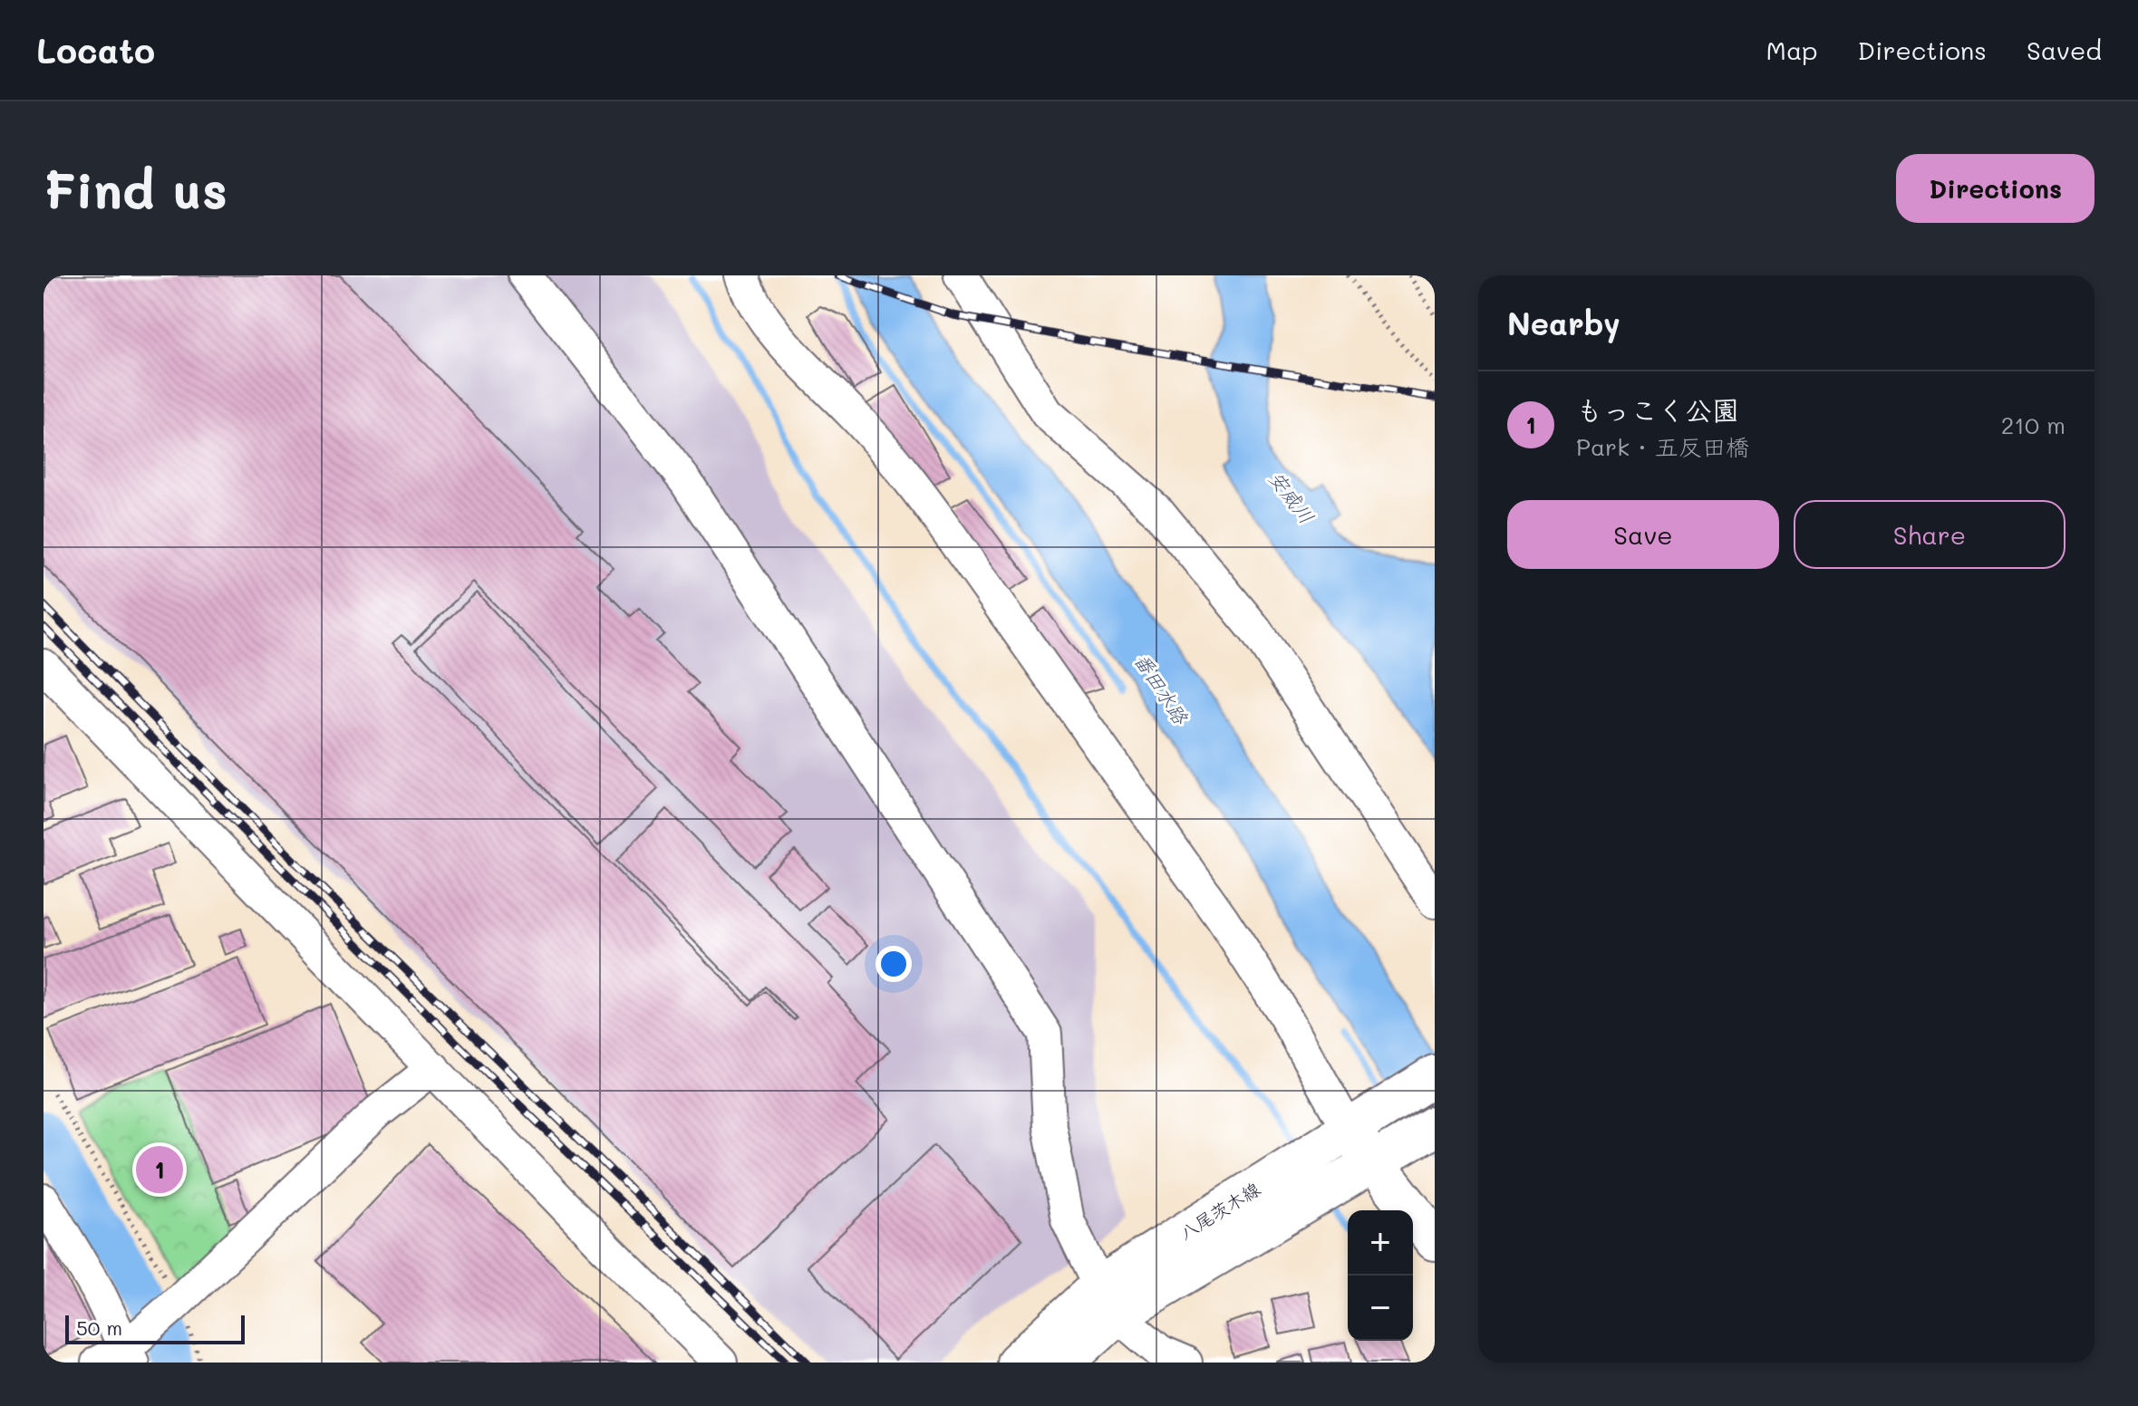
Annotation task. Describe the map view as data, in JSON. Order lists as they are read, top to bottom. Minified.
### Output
{"streets":{"main road":["八尾茨木線"]},"water":["安威川","番田水路"],"scale_bar":"50 m","page":{"header":"Locato","nav":["Map","Directions","Saved"],"buttons":["Directions",["Save","Share"]],"title":"Find us","heading":"Nearby","list":[{"mark":"1","name":"もっこく公園","note":"Park · 五反田橋","value":"210 m"}],"pins":"1","map_buttons":["+","−"],"scale":"50 m"}}
